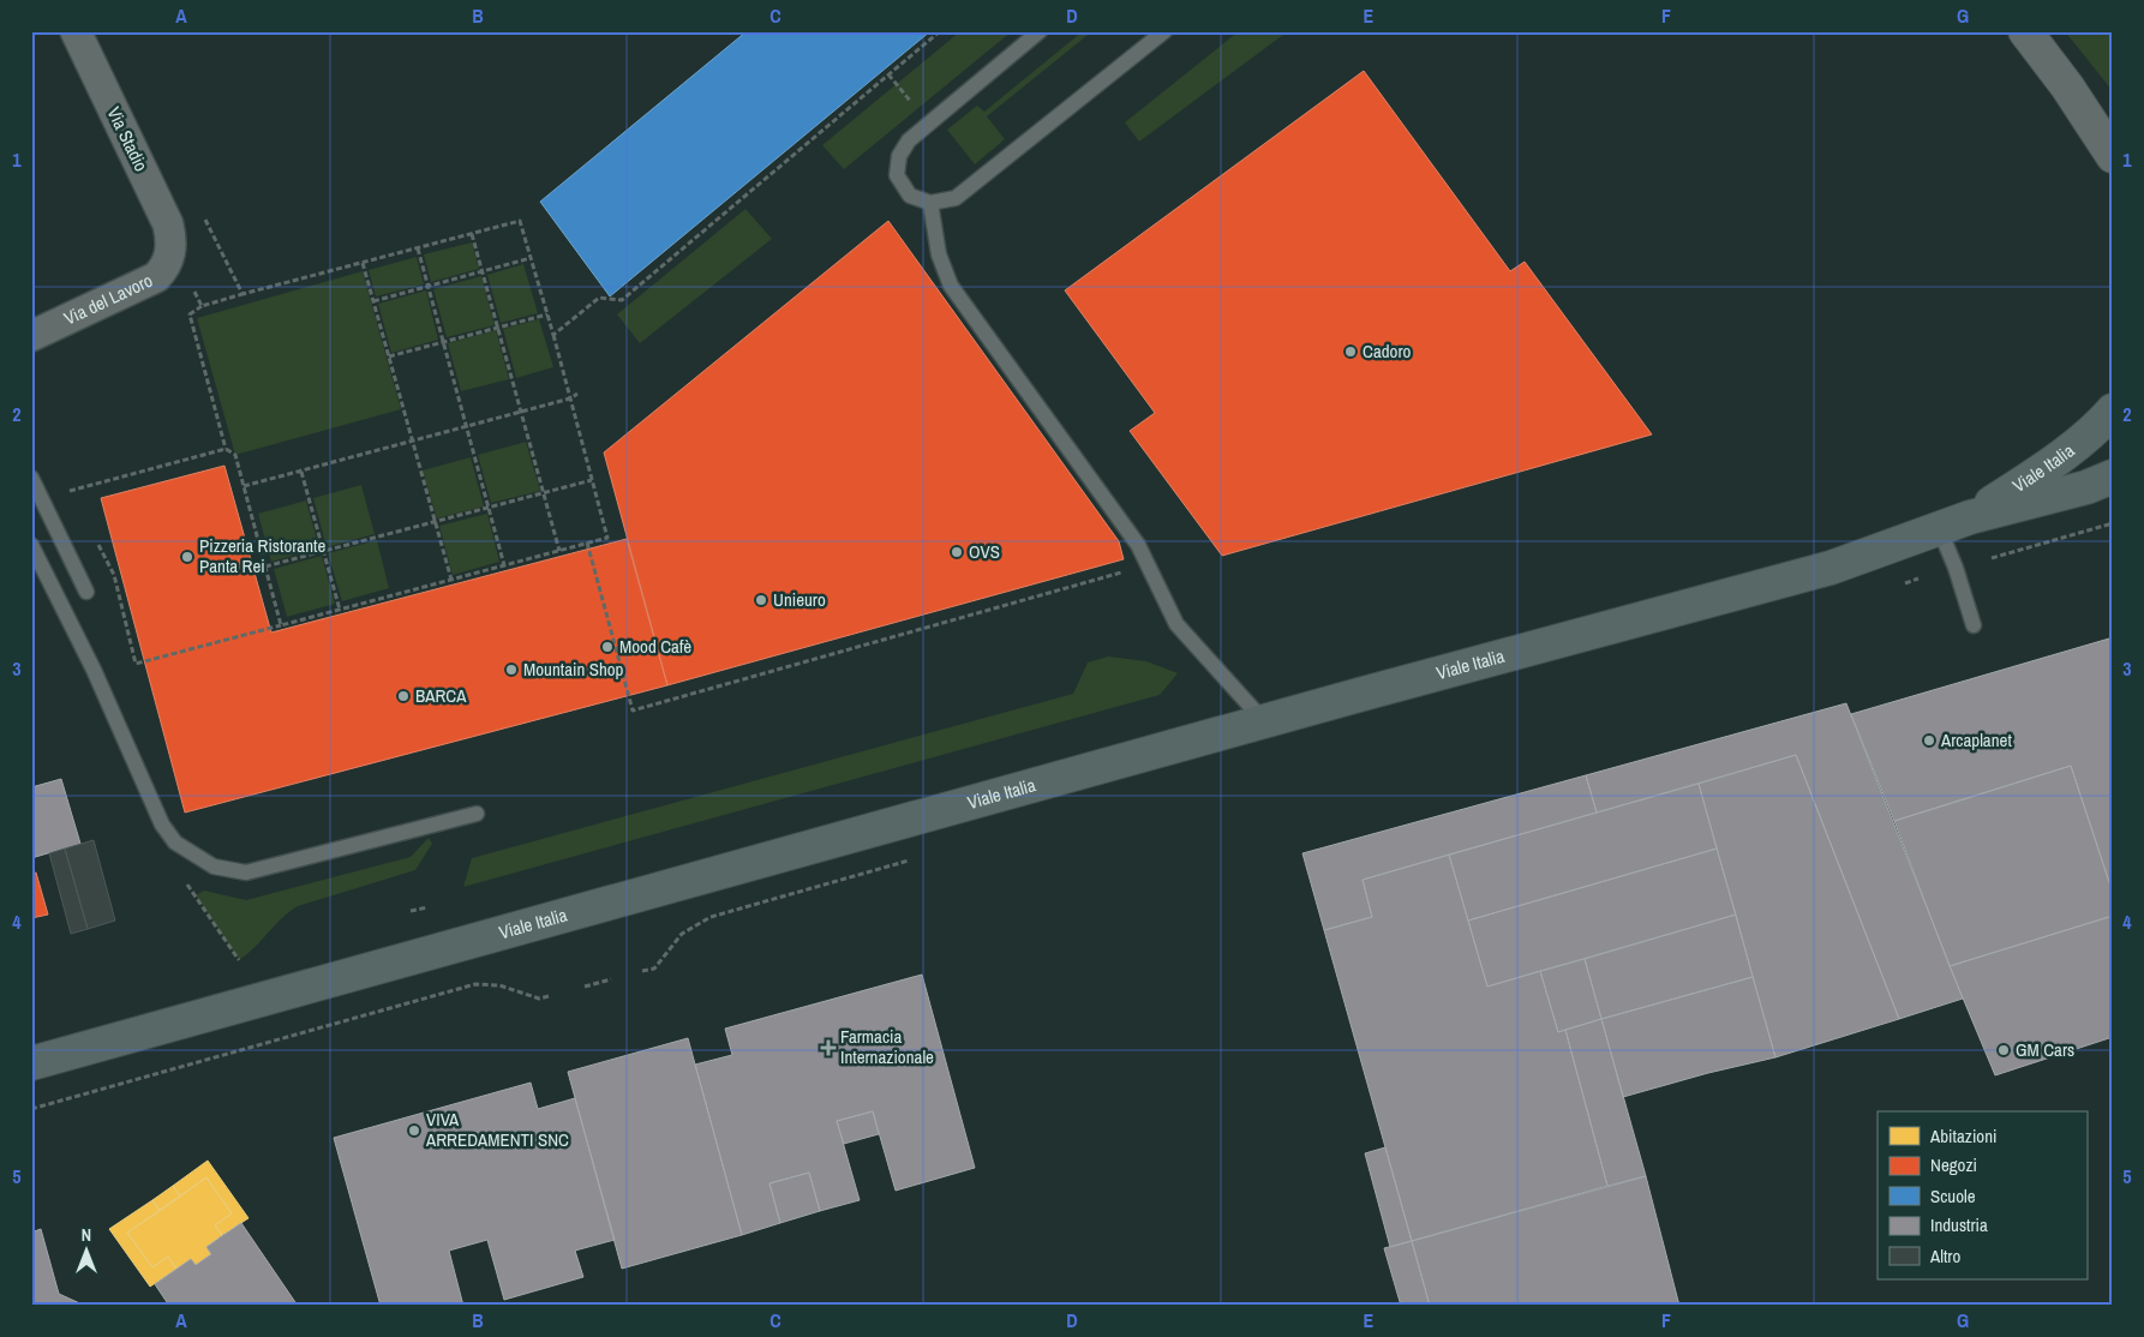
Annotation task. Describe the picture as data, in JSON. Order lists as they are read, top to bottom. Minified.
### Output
{"streets":{"main road":["Viale Italia"],"street":["Via Stadio","Via del Lavoro"]},"crossings":[["Via Stadio","Via del Lavoro"]],"places":{"other":["Cadoro","OVS","Pizzeria Ristorante Panta Rei","Unieuro","Mood Cafè","Mountain Shop","BARCA","Arcaplanet","GM Cars","VIVA ARREDAMENTI SNC"],"health":["Farmacia Internazionale"]},"legend":["Abitazioni","Negozi","Scuole","Industria","Altro"],"north":"top","grid":{"columns":["A","B","C","D","E","F","G"],"rows":["1","2","3","4","5"]}}
